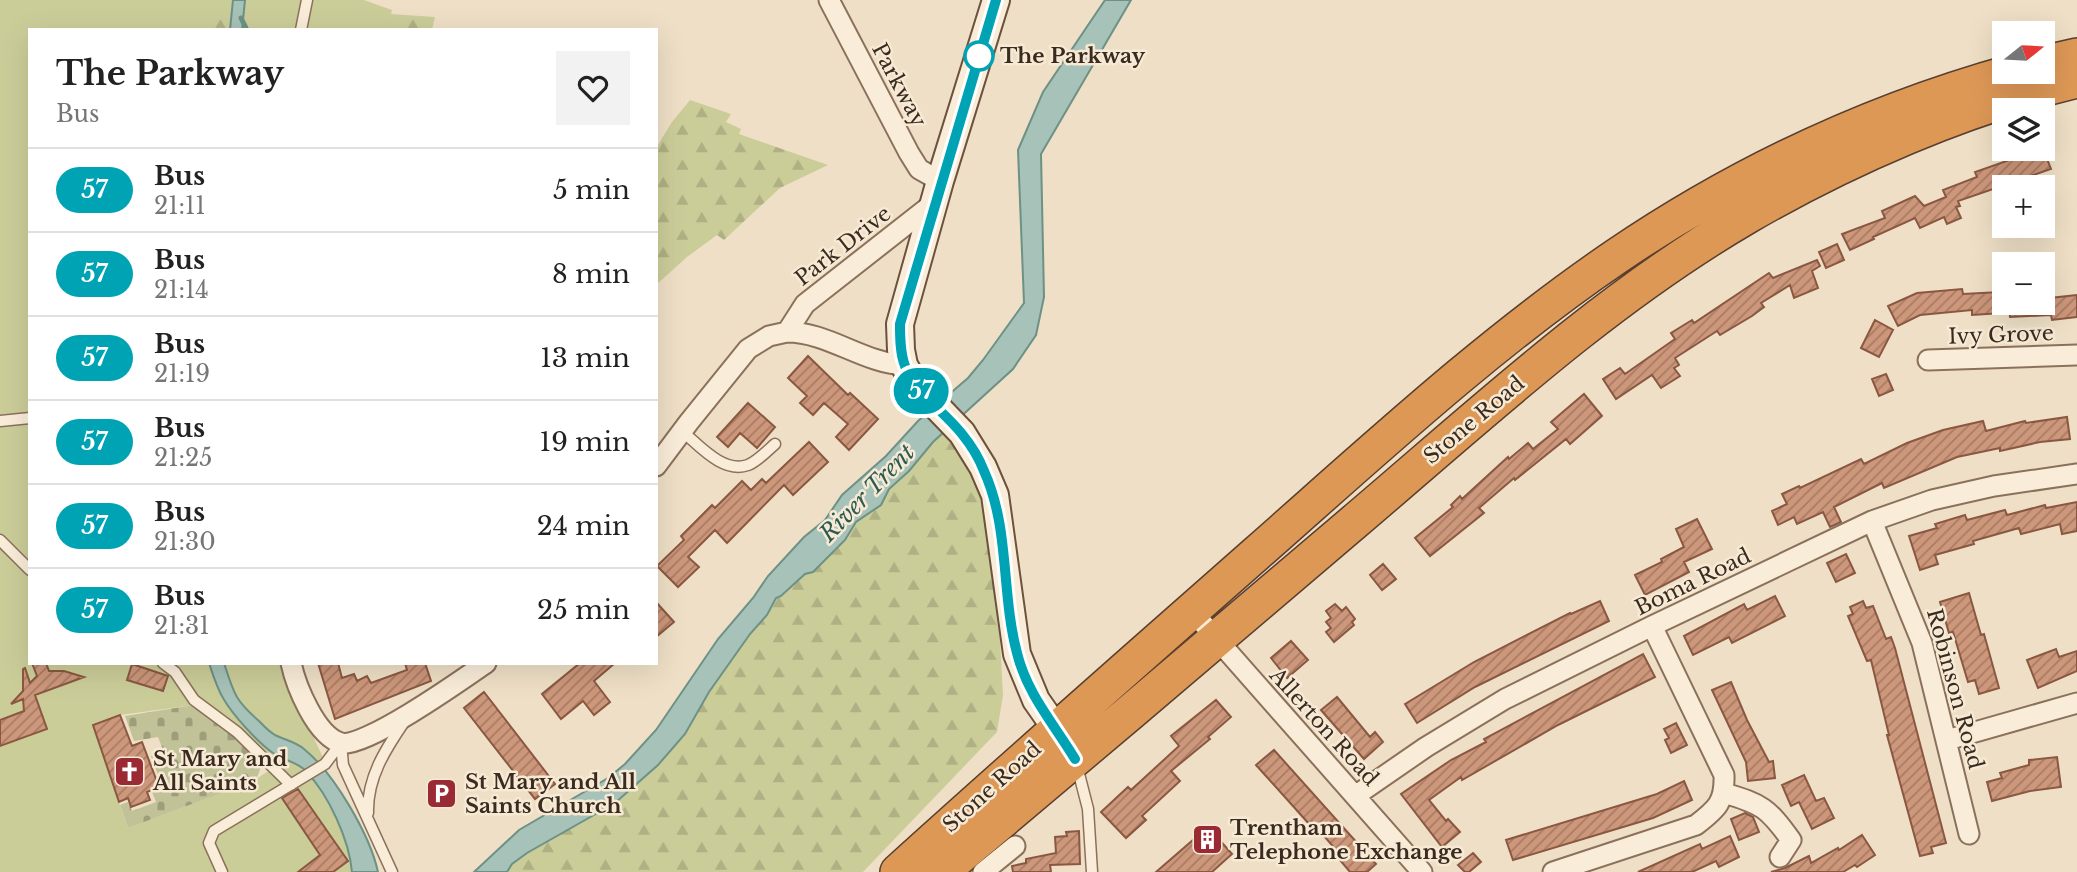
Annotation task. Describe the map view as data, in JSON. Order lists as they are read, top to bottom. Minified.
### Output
{"streets":{"highway":["Stone Road"],"street":["Parkway","Park Drive","Ivy Grove","Boma Road","Robinson Road","Allerton Road"]},"crossings":[["Parkway","Park Drive"],["Stone Road","Allerton Road"],["Boma Road","Robinson Road"],["Boma Road","Allerton Road"]],"water":["River Trent"],"places":{"other":["The Parkway"],"church":["St Mary and All Saints"],"parking":["St Mary and All Saints Church"],"building":["Trentham Telephone Exchange"]},"lines":["bus line 57"],"north":"right","page":{"on_map":"57","map_buttons":["+","−"],"heading":["The Parkway","Bus"],"list":[{"mark":"57","name":"Bus","note":"21:11","value":"5 min"},{"mark":"57","name":"Bus","note":"21:14","value":"8 min"},{"mark":"57","name":"Bus","note":"21:19","value":"13 min"},{"mark":"57","name":"Bus","note":"21:25","value":"19 min"},{"mark":"57","name":"Bus","note":"21:30","value":"24 min"},{"mark":"57","name":"Bus","note":"21:31","value":"25 min"}]}}
